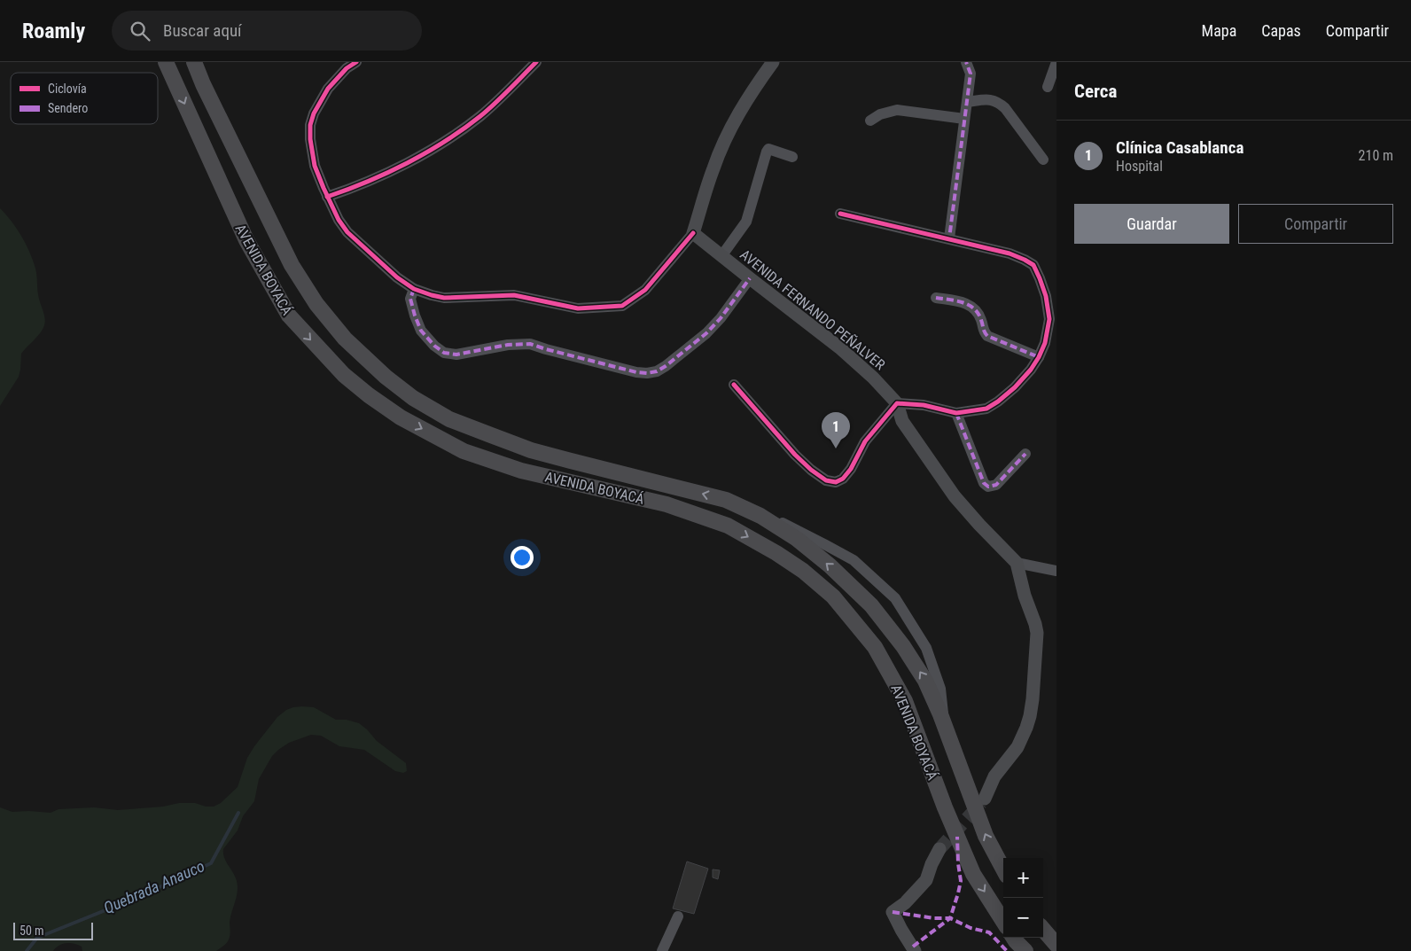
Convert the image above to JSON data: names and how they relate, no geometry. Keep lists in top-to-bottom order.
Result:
{
  "streets": {
    "highway": ["AVENIDA BOYACÁ"],
    "main road": ["AVENIDA FERNANDO PEÑALVER"]
  },
  "water": ["Quebrada Anauco"],
  "legend": ["Ciclovía", "Sendero"],
  "scale_bar": "50 m",
  "page": {
    "header": "Roamly",
    "search": "Buscar aquí",
    "nav": ["Mapa", "Capas", "Compartir"],
    "heading": "Cerca",
    "list": [
      {
        "mark": "1",
        "name": "Clínica Casablanca",
        "note": "Hospital",
        "value": "210 m"
      }
    ],
    "buttons": ["Guardar", "Compartir"],
    "pins": "1",
    "map_buttons": ["+", "−"],
    "scale": "50 m"
  }
}
